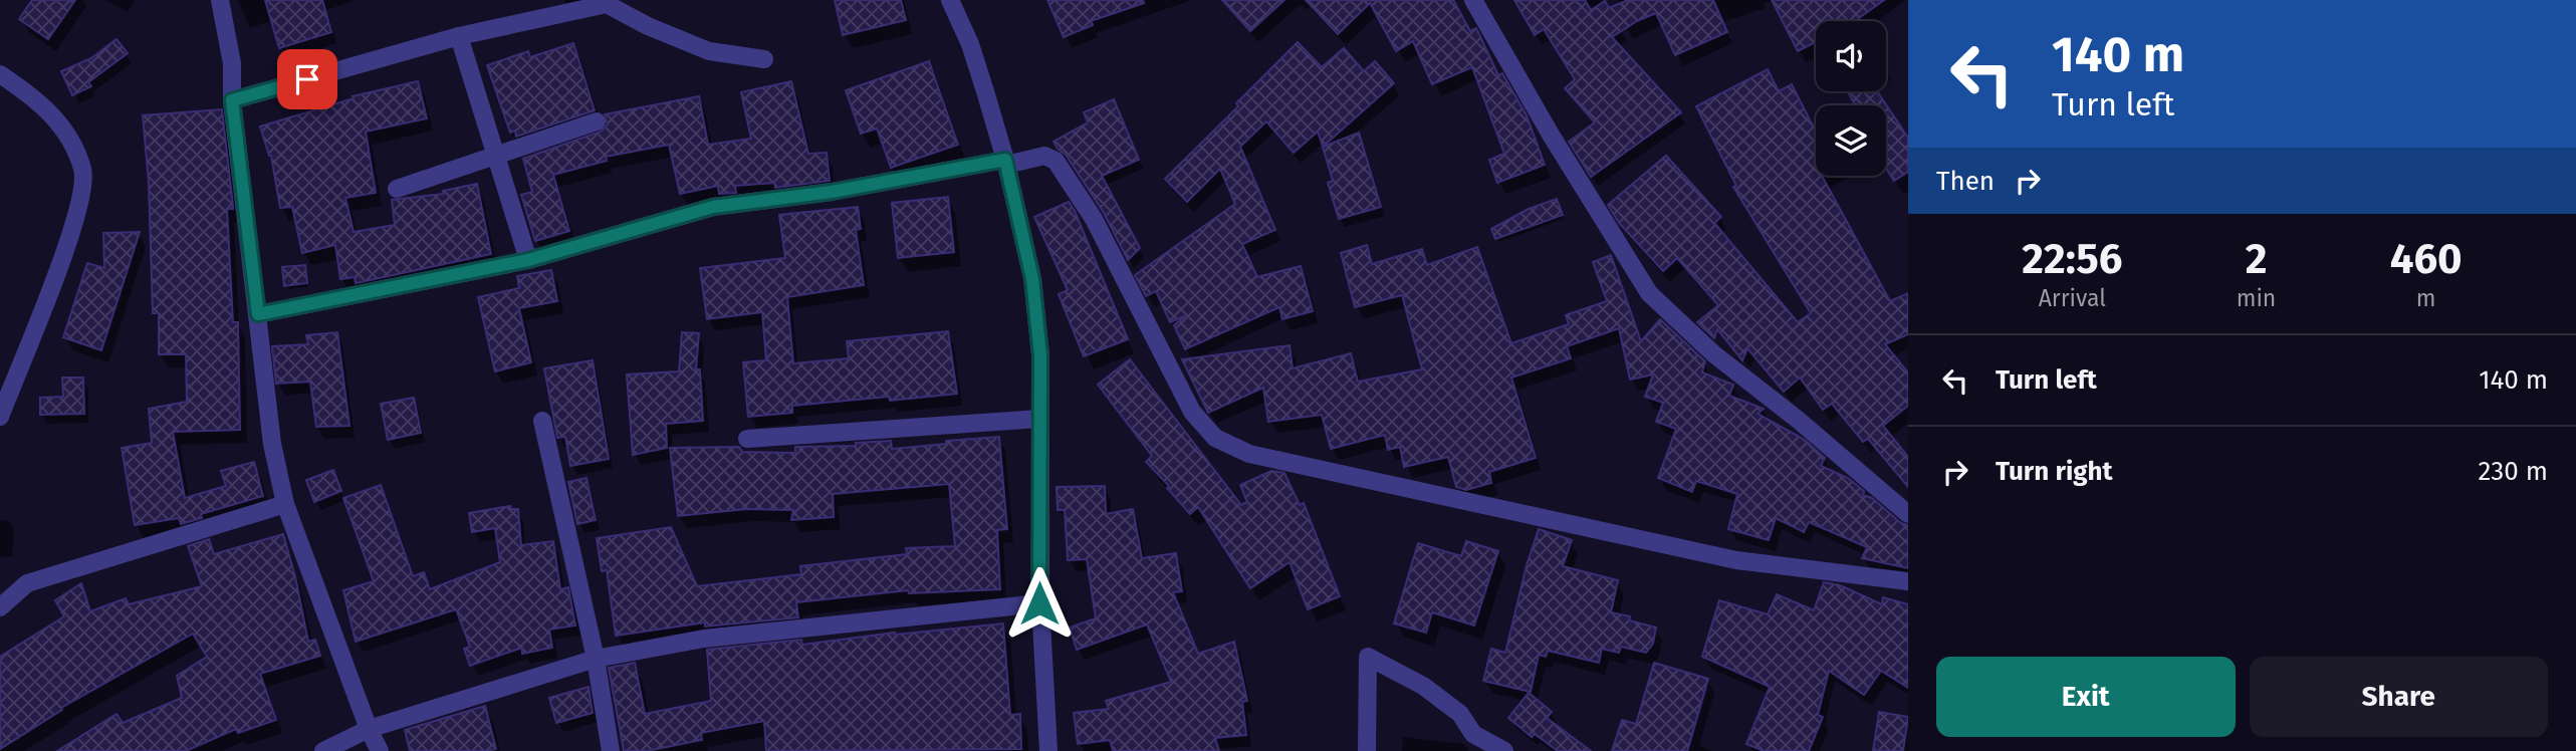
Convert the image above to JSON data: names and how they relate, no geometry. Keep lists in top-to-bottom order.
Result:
{
  "page": {
    "turn": ["140 m", "Turn left"],
    "then": "Then",
    "eta": [
      "22:56",
      "Arrival",
      "2",
      "min",
      "460",
      "m"
    ],
    "list": [
      {
        "name": "Turn left",
        "value": "140 m"
      },
      {
        "name": "Turn right",
        "value": "230 m"
      }
    ],
    "buttons": ["Exit", "Share"]
  }
}
